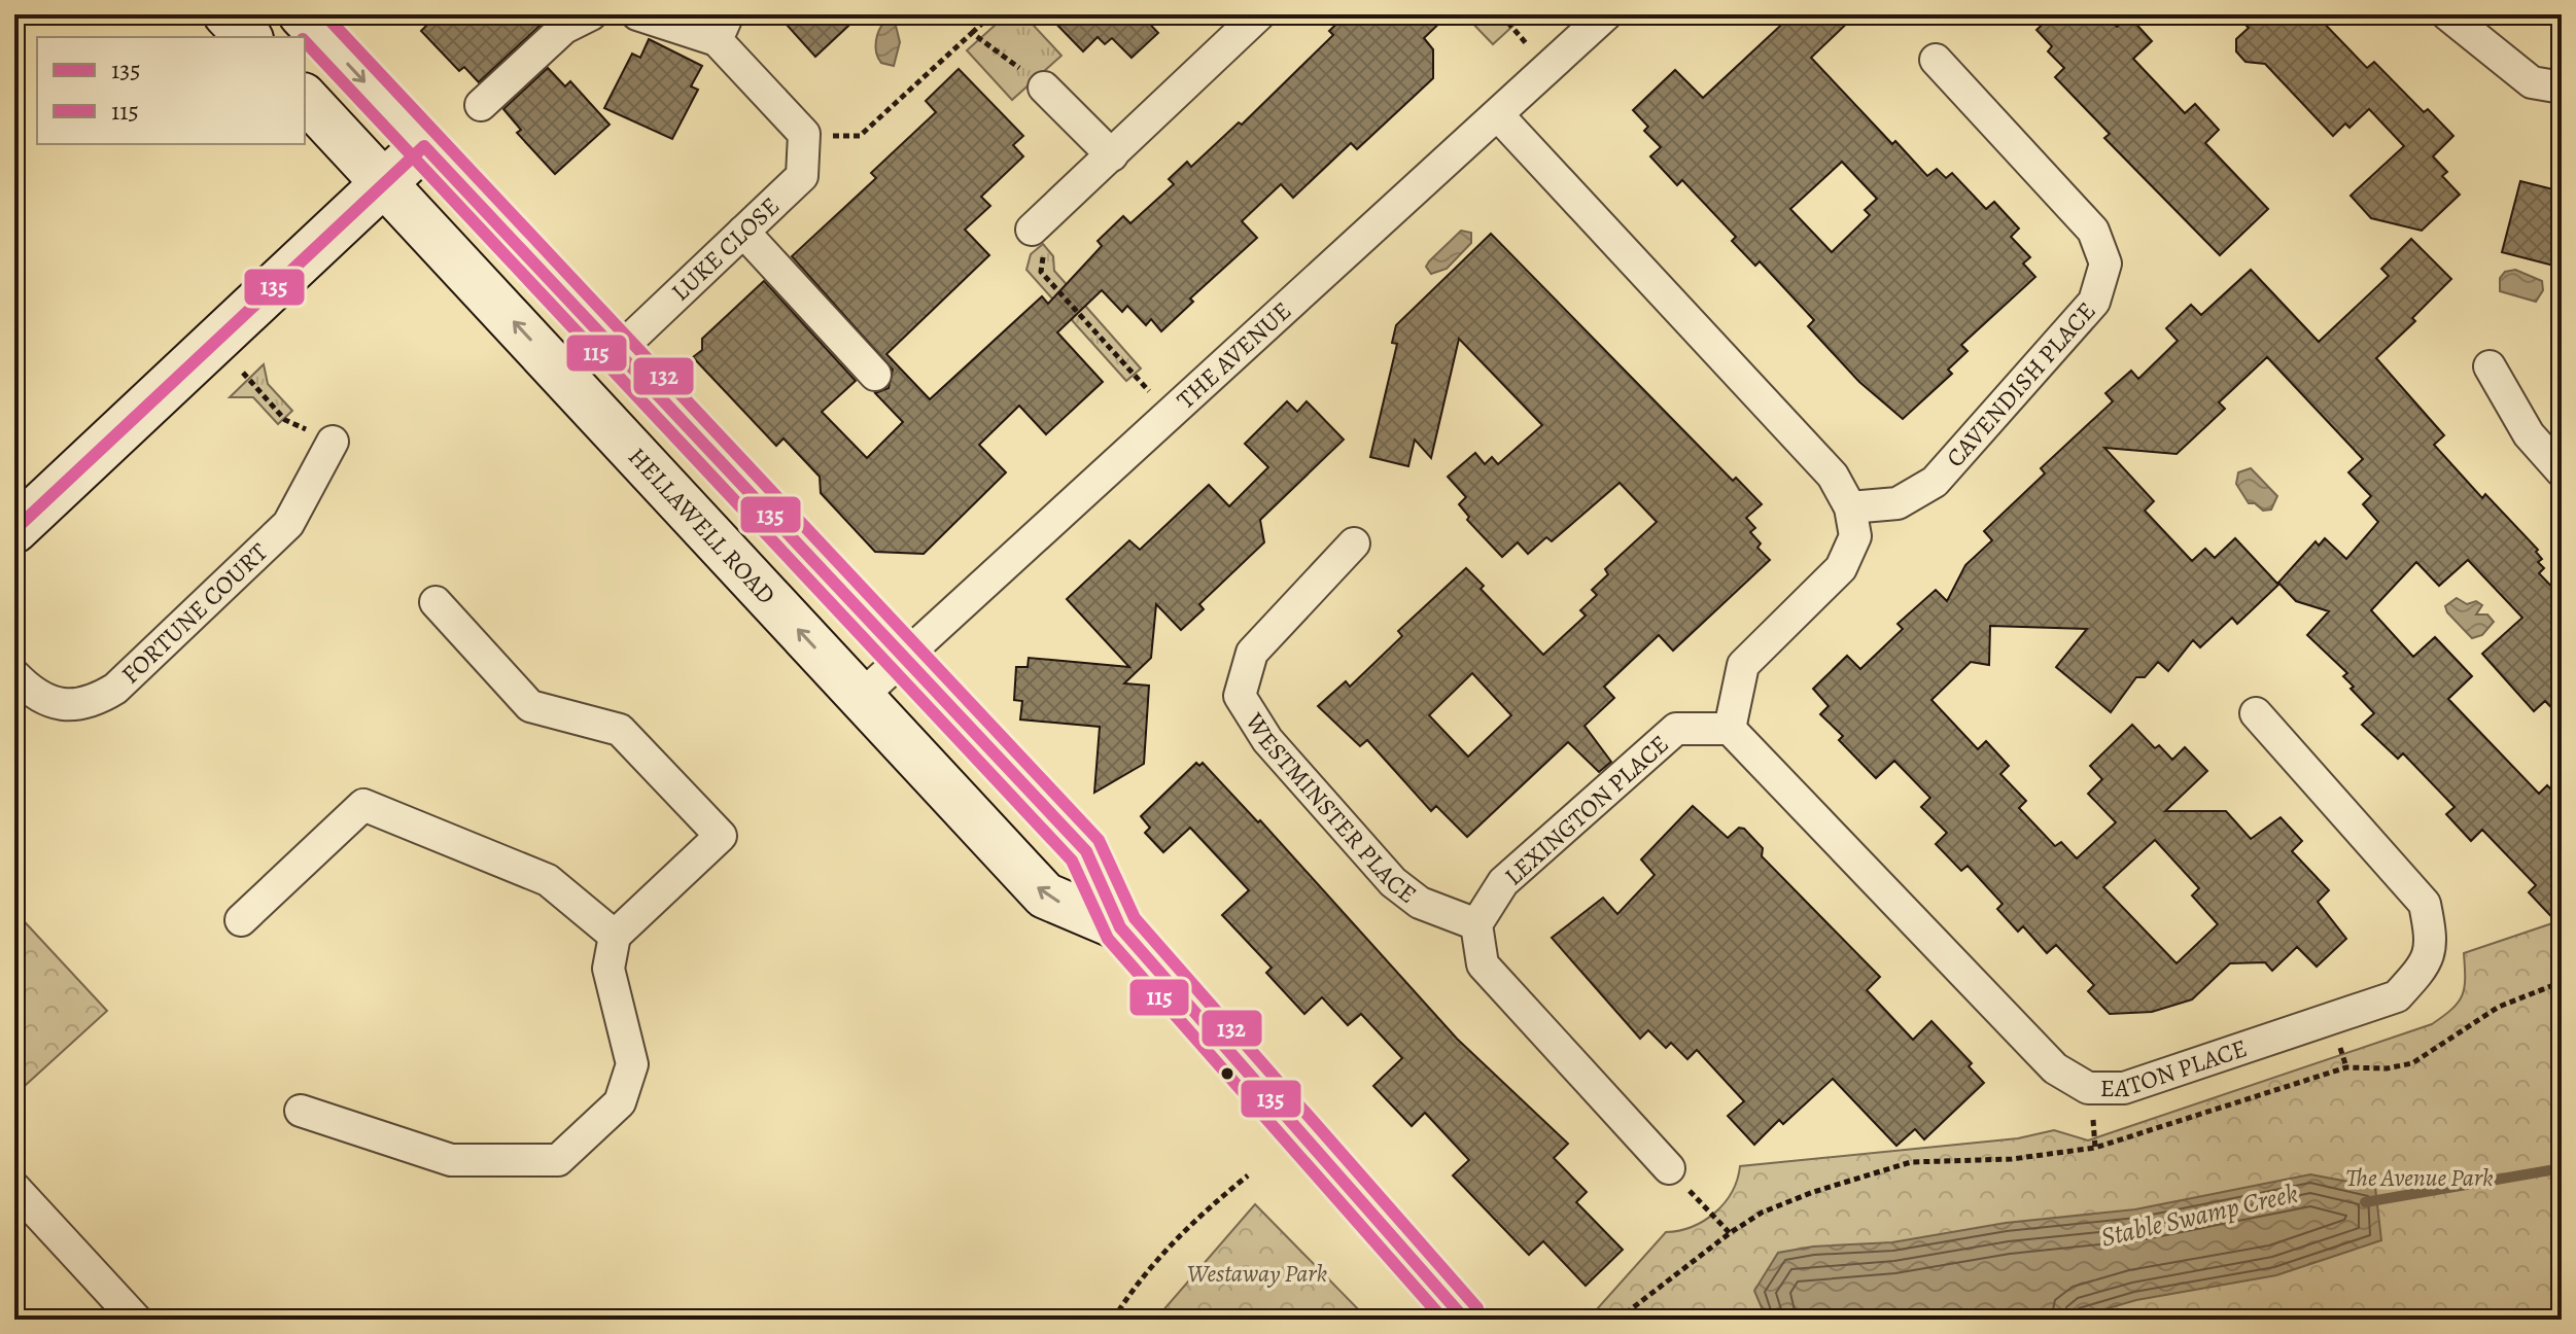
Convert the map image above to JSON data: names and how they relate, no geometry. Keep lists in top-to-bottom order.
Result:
{
  "streets": {
    "street": [
      "LUKE CLOSE",
      "THE AVENUE",
      "CAVENDISH PLACE",
      "HELLAWELL ROAD",
      "FORTUNE COURT",
      "WESTMINSTER PLACE",
      "LEXINGTON PLACE",
      "EATON PLACE"
    ]
  },
  "crossings": [
    ["LUKE CLOSE", "HELLAWELL ROAD"],
    ["THE AVENUE", "HELLAWELL ROAD"],
    ["WESTMINSTER PLACE", "LEXINGTON PLACE"],
    ["LEXINGTON PLACE", "EATON PLACE"]
  ],
  "water": ["Stable Swamp Creek"],
  "parks": ["The Avenue Park", "Westaway Park"],
  "lines": ["transit line 132", "transit line 115", "transit line 135"],
  "legend": ["135", "115"]
}
